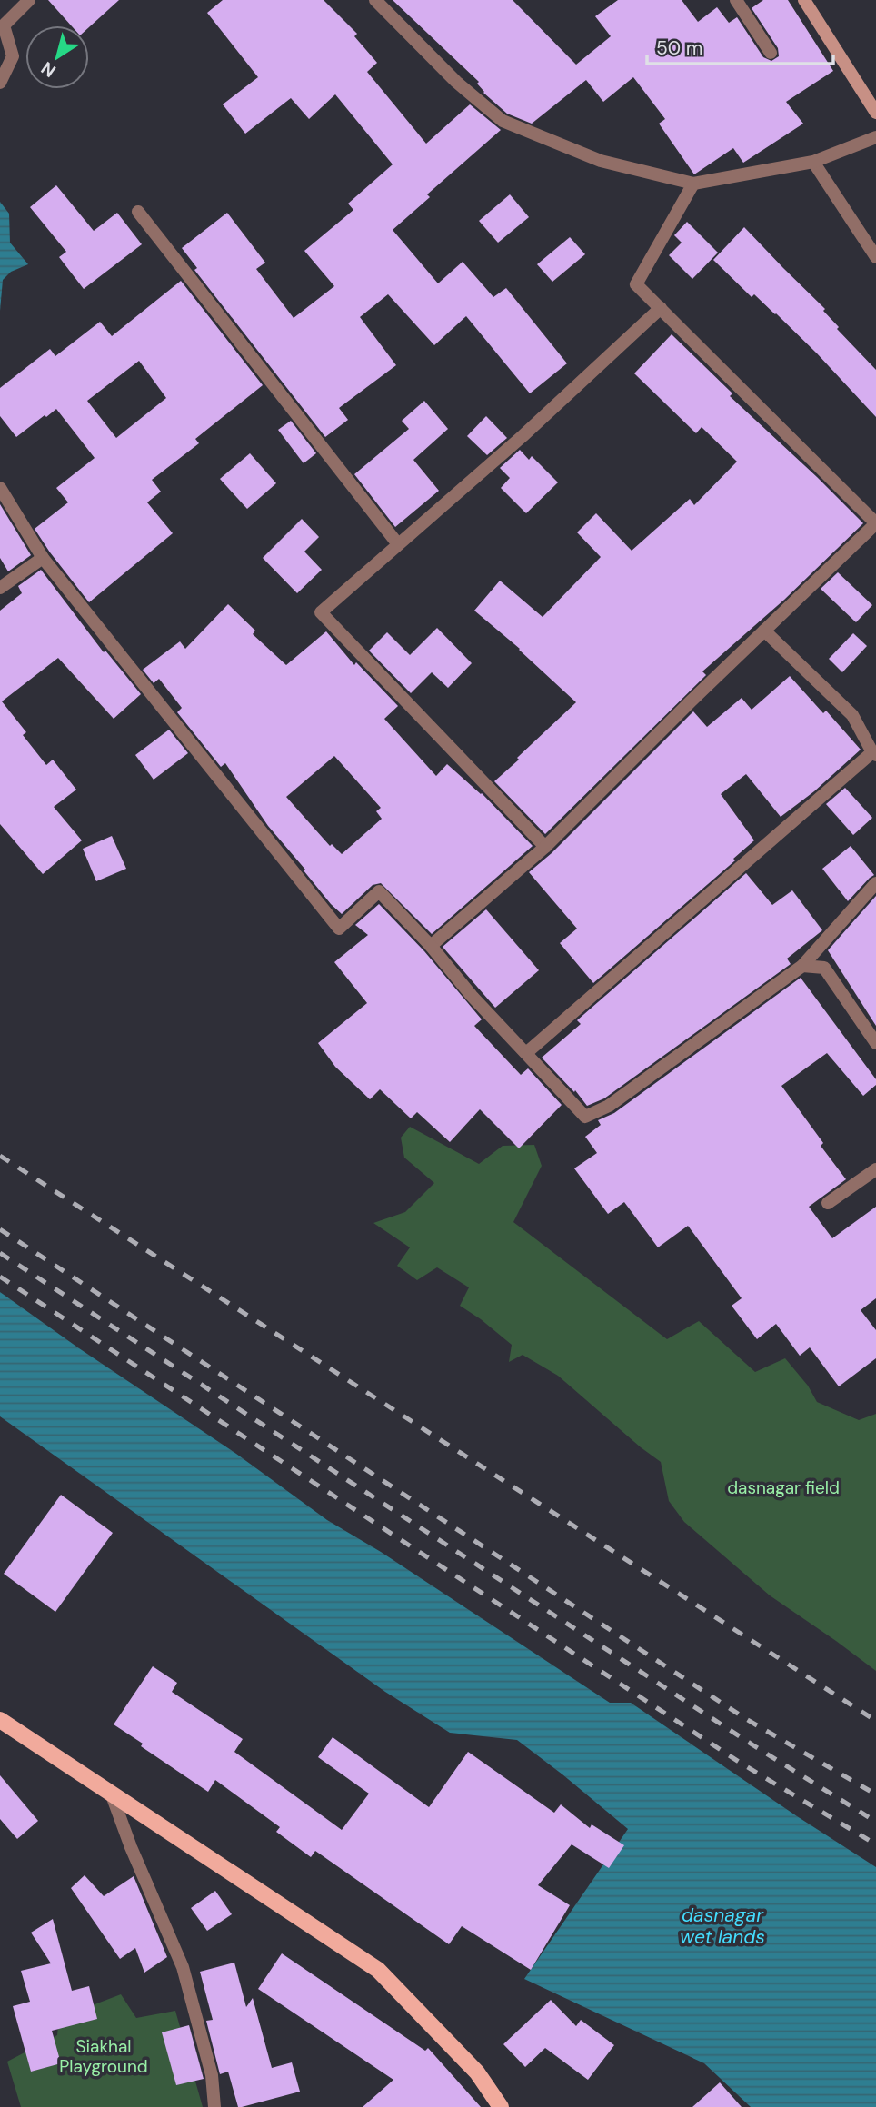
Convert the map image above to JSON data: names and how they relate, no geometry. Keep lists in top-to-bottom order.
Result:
{
  "water": ["dasnagar wet lands"],
  "parks": ["dasnagar field", "Siakhal Playground"],
  "scale_bar": "50 m",
  "north": "bottom left"
}
